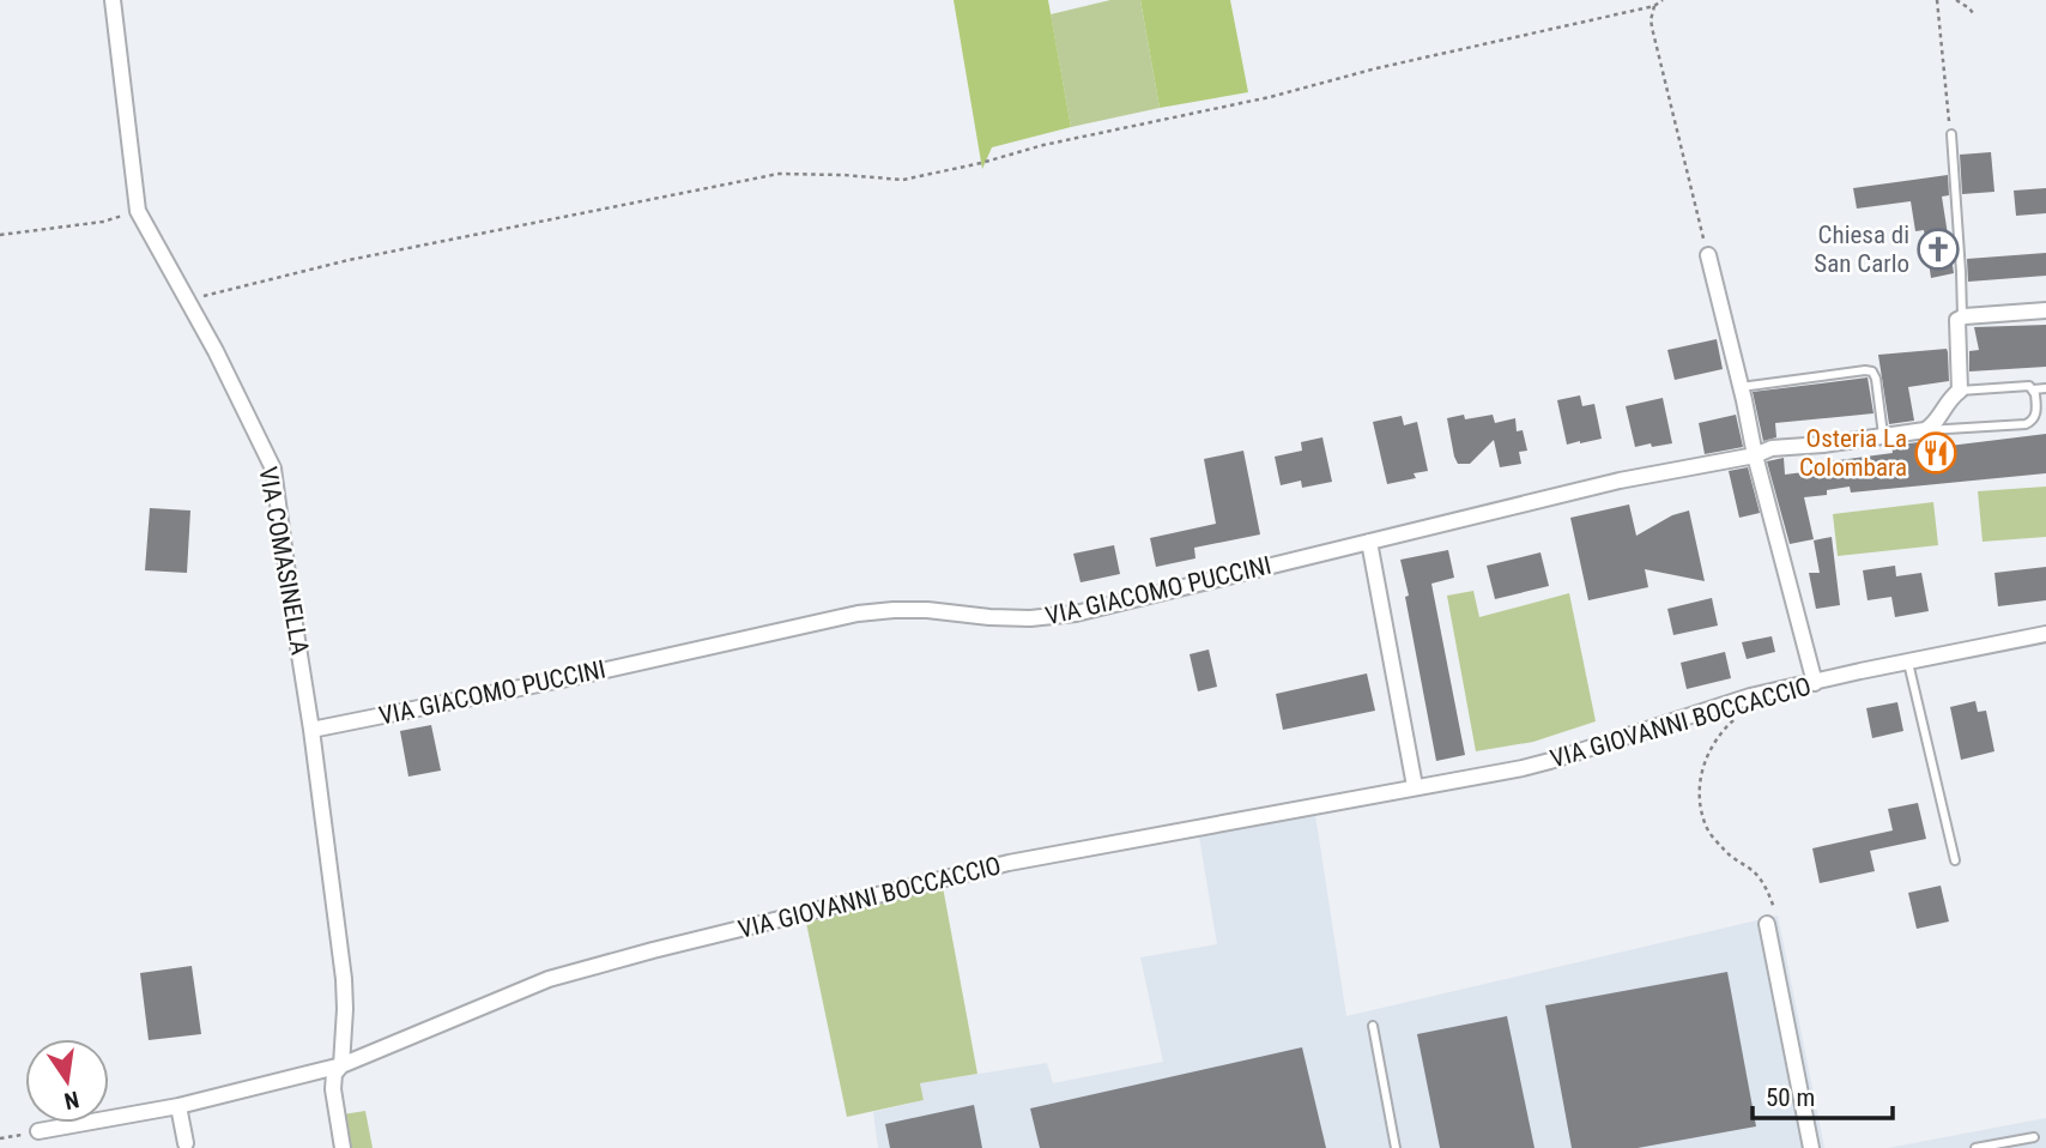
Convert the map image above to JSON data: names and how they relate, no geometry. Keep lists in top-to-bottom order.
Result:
{
  "streets": {
    "street": ["VIA COMASINELLA", "VIA GIACOMO PUCCINI", "VIA GIOVANNI BOCCACCIO"]
  },
  "crossings": [
    ["VIA COMASINELLA", "VIA GIACOMO PUCCINI"],
    ["VIA COMASINELLA", "VIA GIOVANNI BOCCACCIO"]
  ],
  "places": {
    "church": ["Chiesa di San Carlo"],
    "restaurant": ["Osteria La Colombara"]
  },
  "scale_bar": "50 m",
  "north": "bottom"
}
